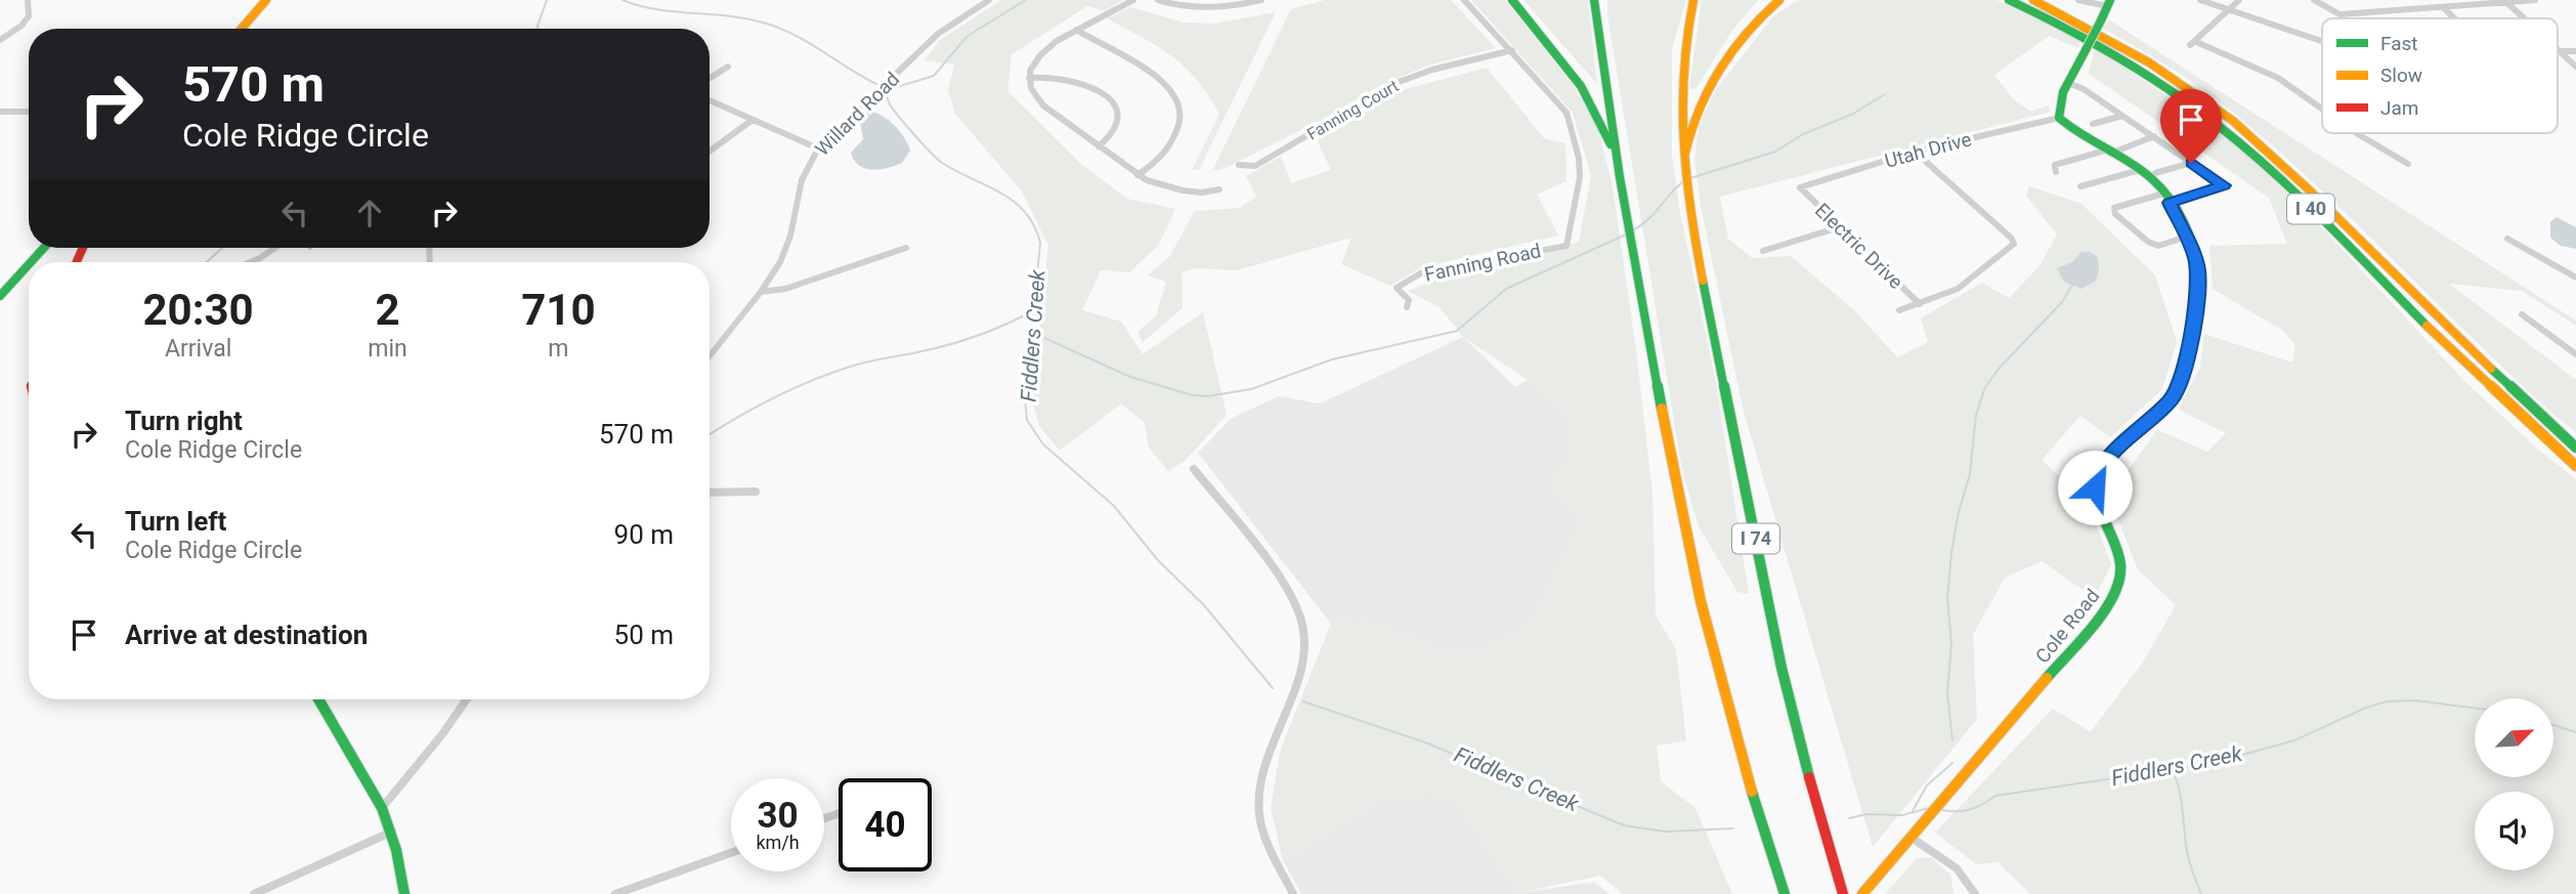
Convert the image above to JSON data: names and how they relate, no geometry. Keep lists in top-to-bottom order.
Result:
{
  "streets": {
    "main road": ["I 40", "I 74", "Cole Road"],
    "street": [
      "Fanning Court",
      "Willard Road",
      "Utah Drive",
      "Electric Drive",
      "Fanning Road"
    ]
  },
  "crossings": [
    ["Fanning Court", "Fanning Road"],
    ["Utah Drive", "Electric Drive"],
    ["Utah Drive", "Cole Road"]
  ],
  "water": ["Fiddlers Creek"],
  "legend": ["Fast", "Slow", "Jam"],
  "north": "top right",
  "page": {
    "turn": ["570 m", "Cole Ridge Circle"],
    "eta": [
      "20:30",
      "Arrival",
      "2",
      "min",
      "710",
      "m"
    ],
    "list": [
      {
        "name": "Turn right",
        "note": "Cole Ridge Circle",
        "value": "570 m"
      },
      {
        "name": "Turn left",
        "note": "Cole Ridge Circle",
        "value": "90 m"
      },
      {
        "name": "Arrive at destination",
        "value": "50 m"
      }
    ],
    "speed": "30 km/h",
    "limit": "40"
  }
}
